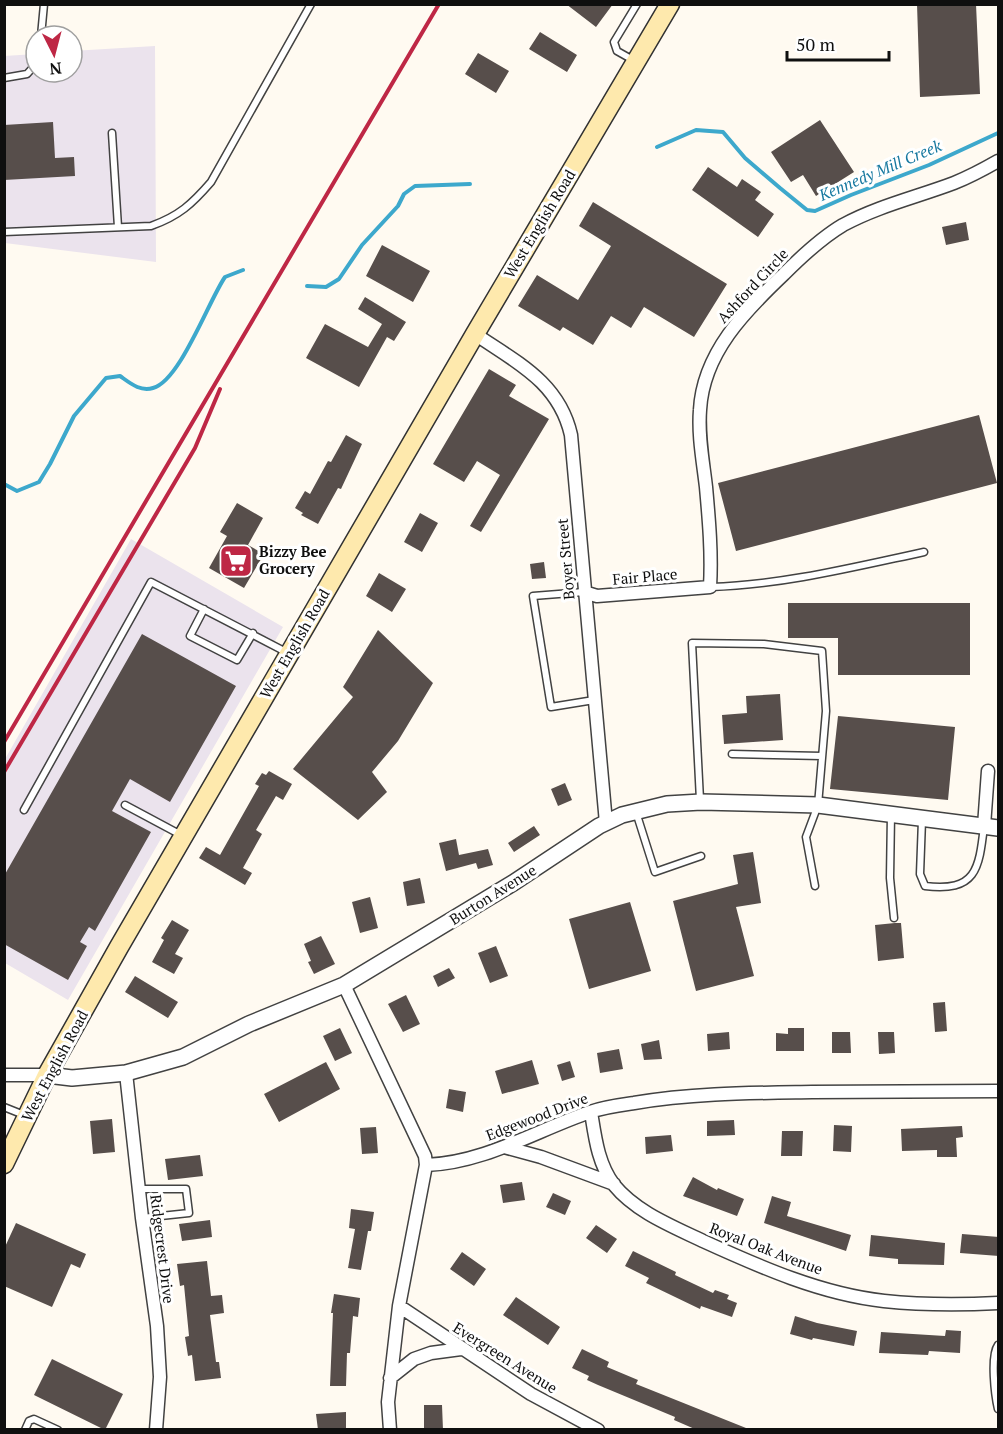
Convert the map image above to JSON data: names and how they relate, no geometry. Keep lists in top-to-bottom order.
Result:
{
  "streets": {
    "main road": ["West English Road"],
    "street": [
      "Ashford Circle",
      "Boyer Street",
      "Fair Place",
      "Burton Avenue",
      "Edgewood Drive",
      "Ridgecrest Drive",
      "Royal Oak Avenue",
      "Evergreen Avenue"
    ]
  },
  "crossings": [
    ["West English Road", "Boyer Street"],
    ["West English Road", "Burton Avenue"],
    ["Ashford Circle", "Fair Place"],
    ["Boyer Street", "Fair Place"],
    ["Boyer Street", "Burton Avenue"],
    ["Burton Avenue", "Ridgecrest Drive"],
    ["Edgewood Drive", "Royal Oak Avenue"]
  ],
  "water": ["Kennedy Mill Creek"],
  "places": {
    "supermarket": ["Bizzy Bee Grocery"]
  },
  "scale_bar": "50 m",
  "north": "bottom"
}
